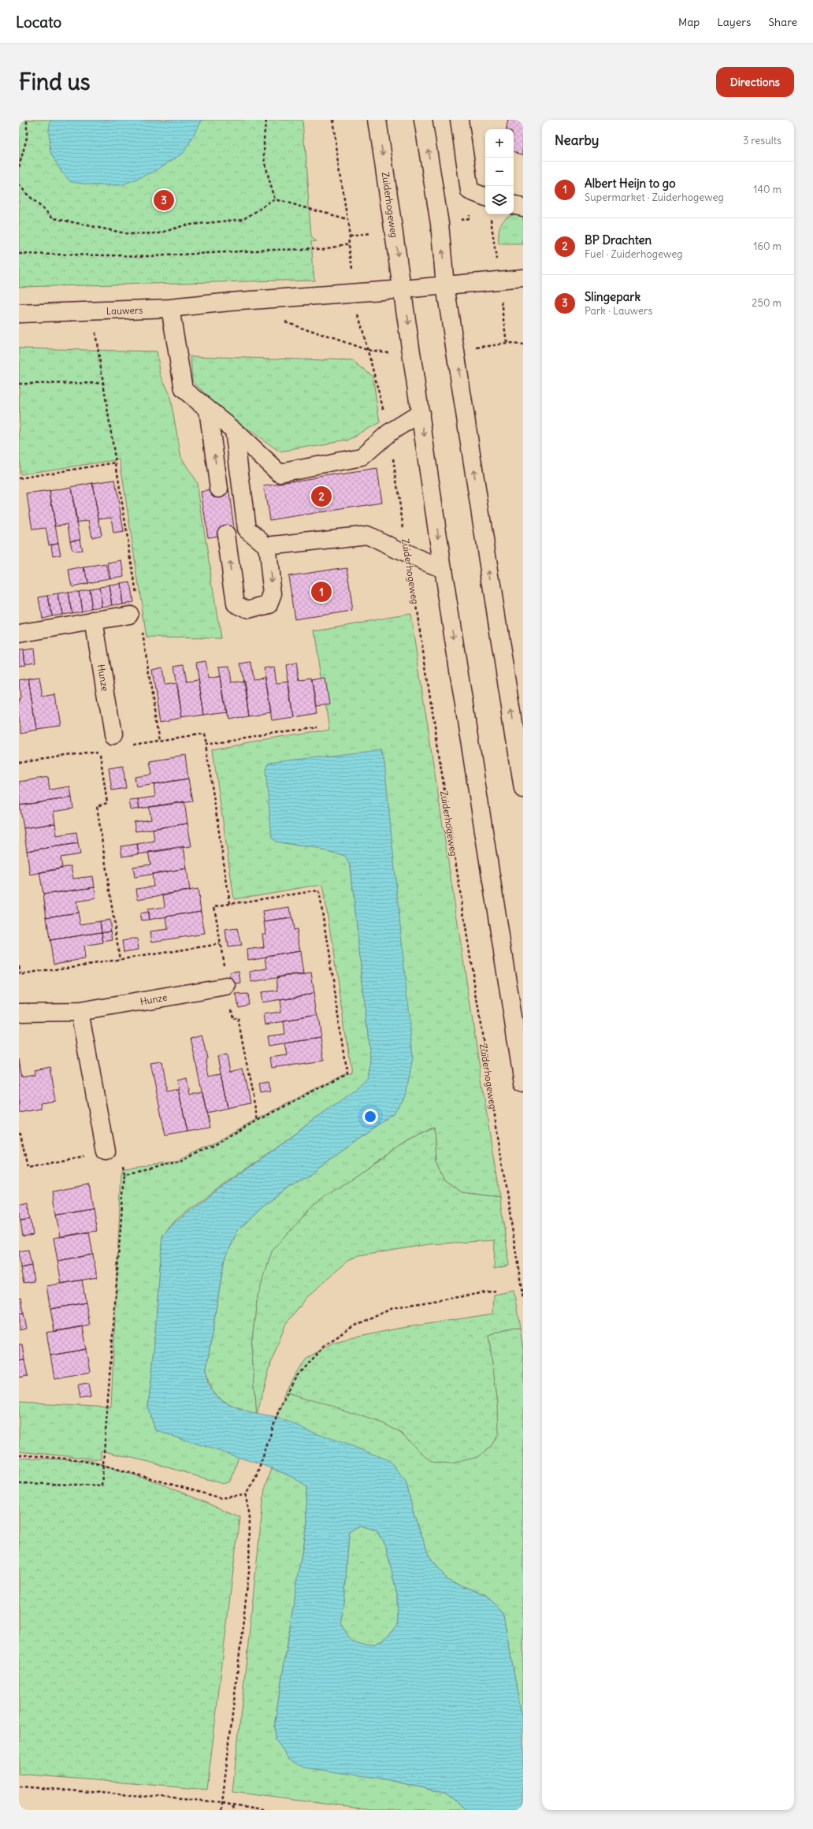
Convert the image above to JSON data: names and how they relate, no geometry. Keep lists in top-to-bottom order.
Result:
{
  "streets": {
    "main road": ["Zuiderhogeweg", "Lauwers", "Hunze"]
  },
  "crossings": [
    ["Zuiderhogeweg", "Lauwers"]
  ],
  "page": {
    "header": "Locato",
    "nav": ["Map", "Layers", "Share"],
    "buttons": "Directions",
    "title": "Find us",
    "heading": ["Nearby", "3 results"],
    "map_buttons": ["+", "−"],
    "list": [
      {
        "mark": "1",
        "name": "Albert Heijn to go",
        "note": "Supermarket · Zuiderhogeweg",
        "value": "140 m"
      },
      {
        "mark": "2",
        "name": "BP Drachten",
        "note": "Fuel · Zuiderhogeweg",
        "value": "160 m"
      },
      {
        "mark": "3",
        "name": "Slingepark",
        "note": "Park · Lauwers",
        "value": "250 m"
      }
    ],
    "pins": ["3", "2", "1"]
  }
}
